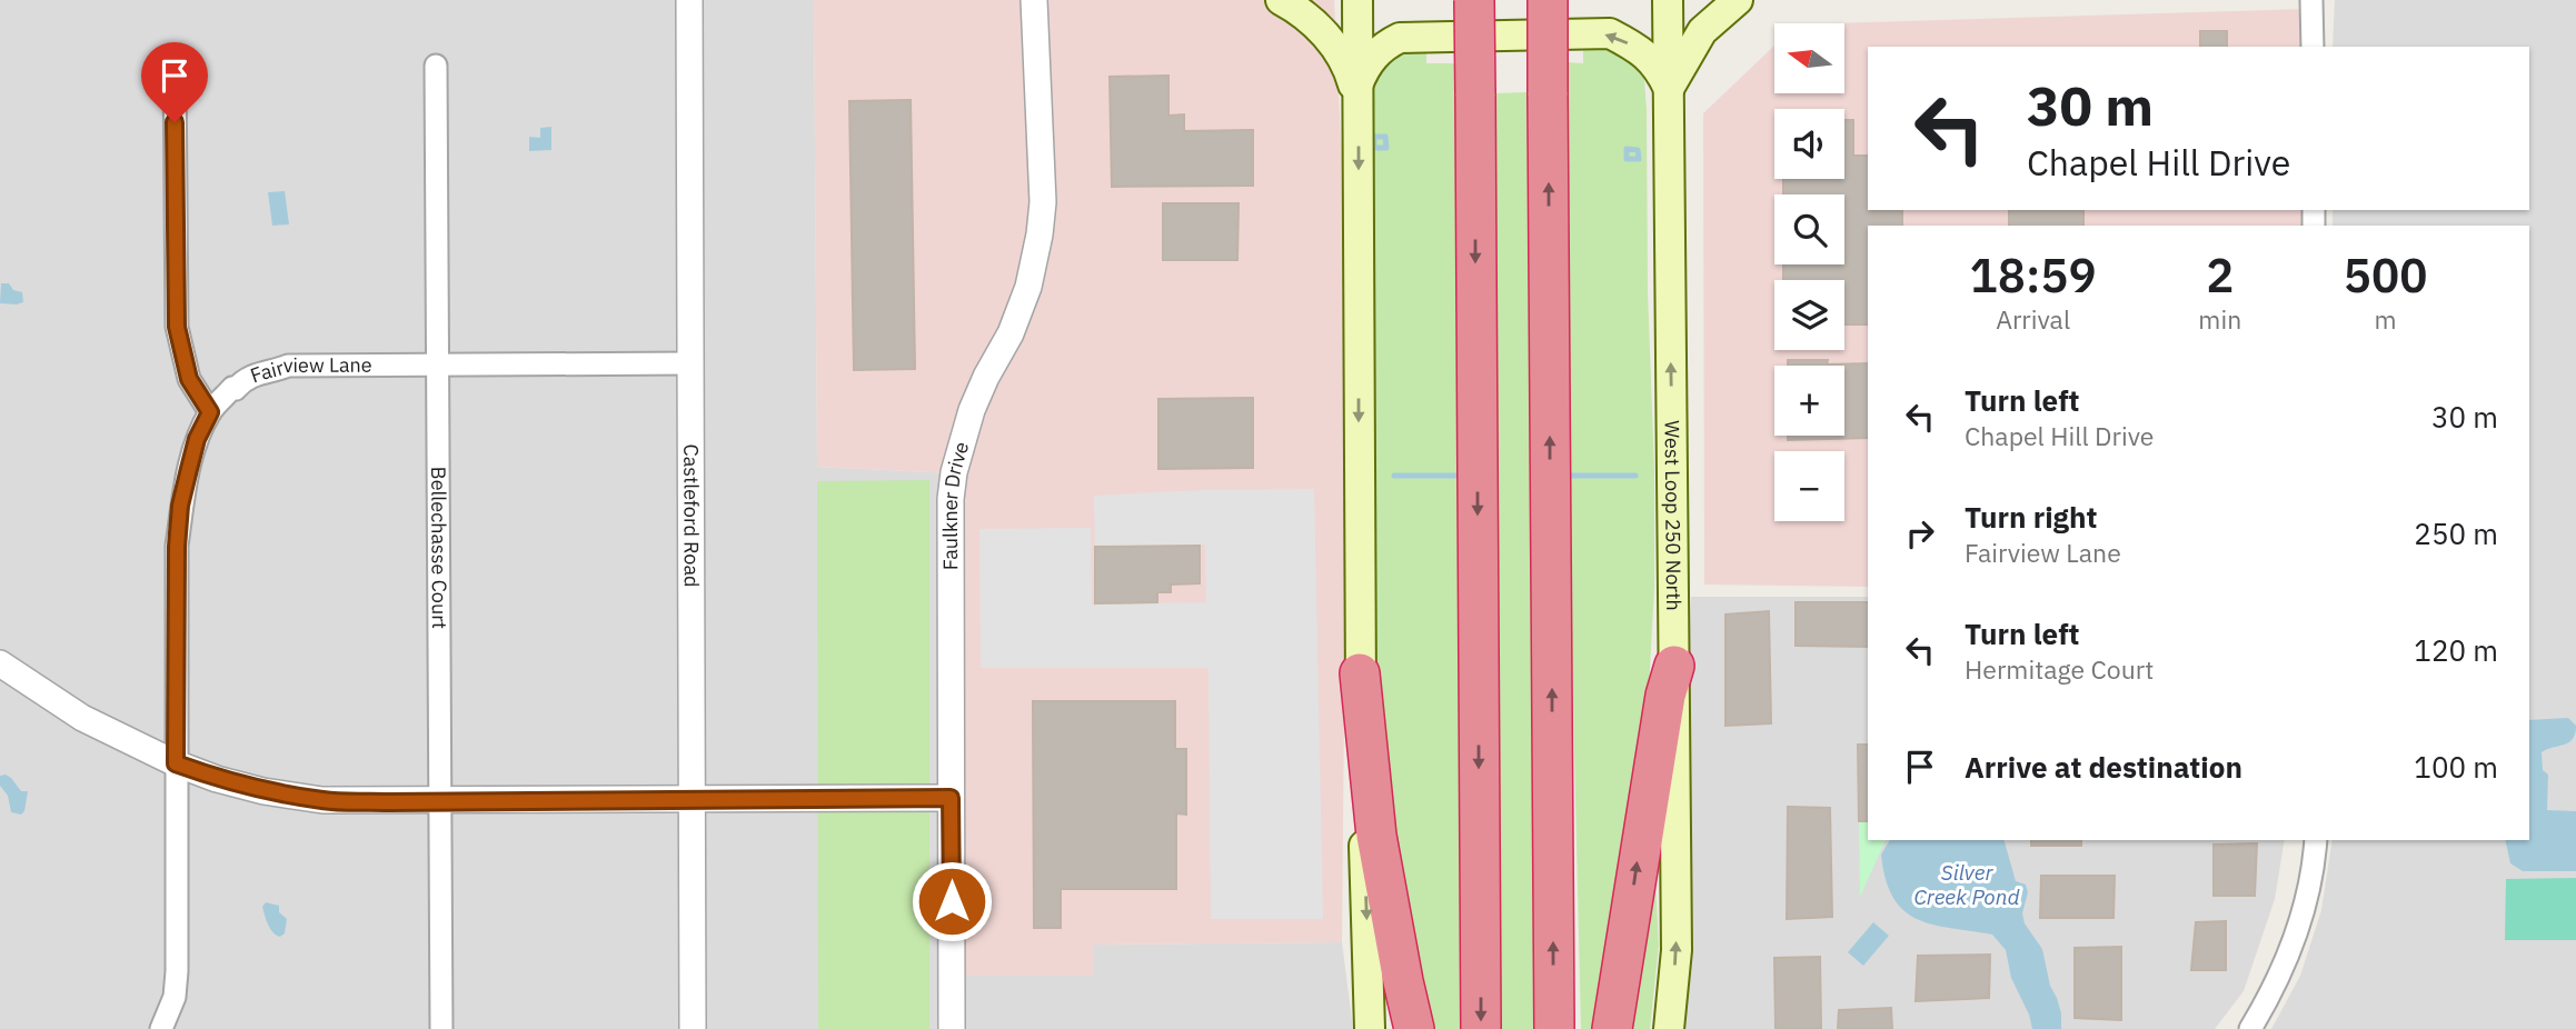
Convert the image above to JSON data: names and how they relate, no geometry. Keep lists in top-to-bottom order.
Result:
{
  "streets": {
    "main road": ["West Loop 250 North"],
    "street": [
      "Fairview Lane",
      "Faulkner Drive",
      "Castleford Road",
      "Bellechasse Court"
    ]
  },
  "crossings": [
    ["Fairview Lane", "Castleford Road"],
    ["Fairview Lane", "Bellechasse Court"]
  ],
  "one_way": ["West Loop 250 North"],
  "water": ["Silver Creek Pond"],
  "north": "left",
  "page": {
    "map_buttons": ["+", "−"],
    "turn": ["30 m", "Chapel Hill Drive"],
    "eta": [
      "18:59",
      "Arrival",
      "2",
      "min",
      "500",
      "m"
    ],
    "list": [
      {
        "name": "Turn left",
        "note": "Chapel Hill Drive",
        "value": "30 m"
      },
      {
        "name": "Turn right",
        "note": "Fairview Lane",
        "value": "250 m"
      },
      {
        "name": "Turn left",
        "note": "Hermitage Court",
        "value": "120 m"
      },
      {
        "name": "Arrive at destination",
        "value": "100 m"
      }
    ]
  }
}
